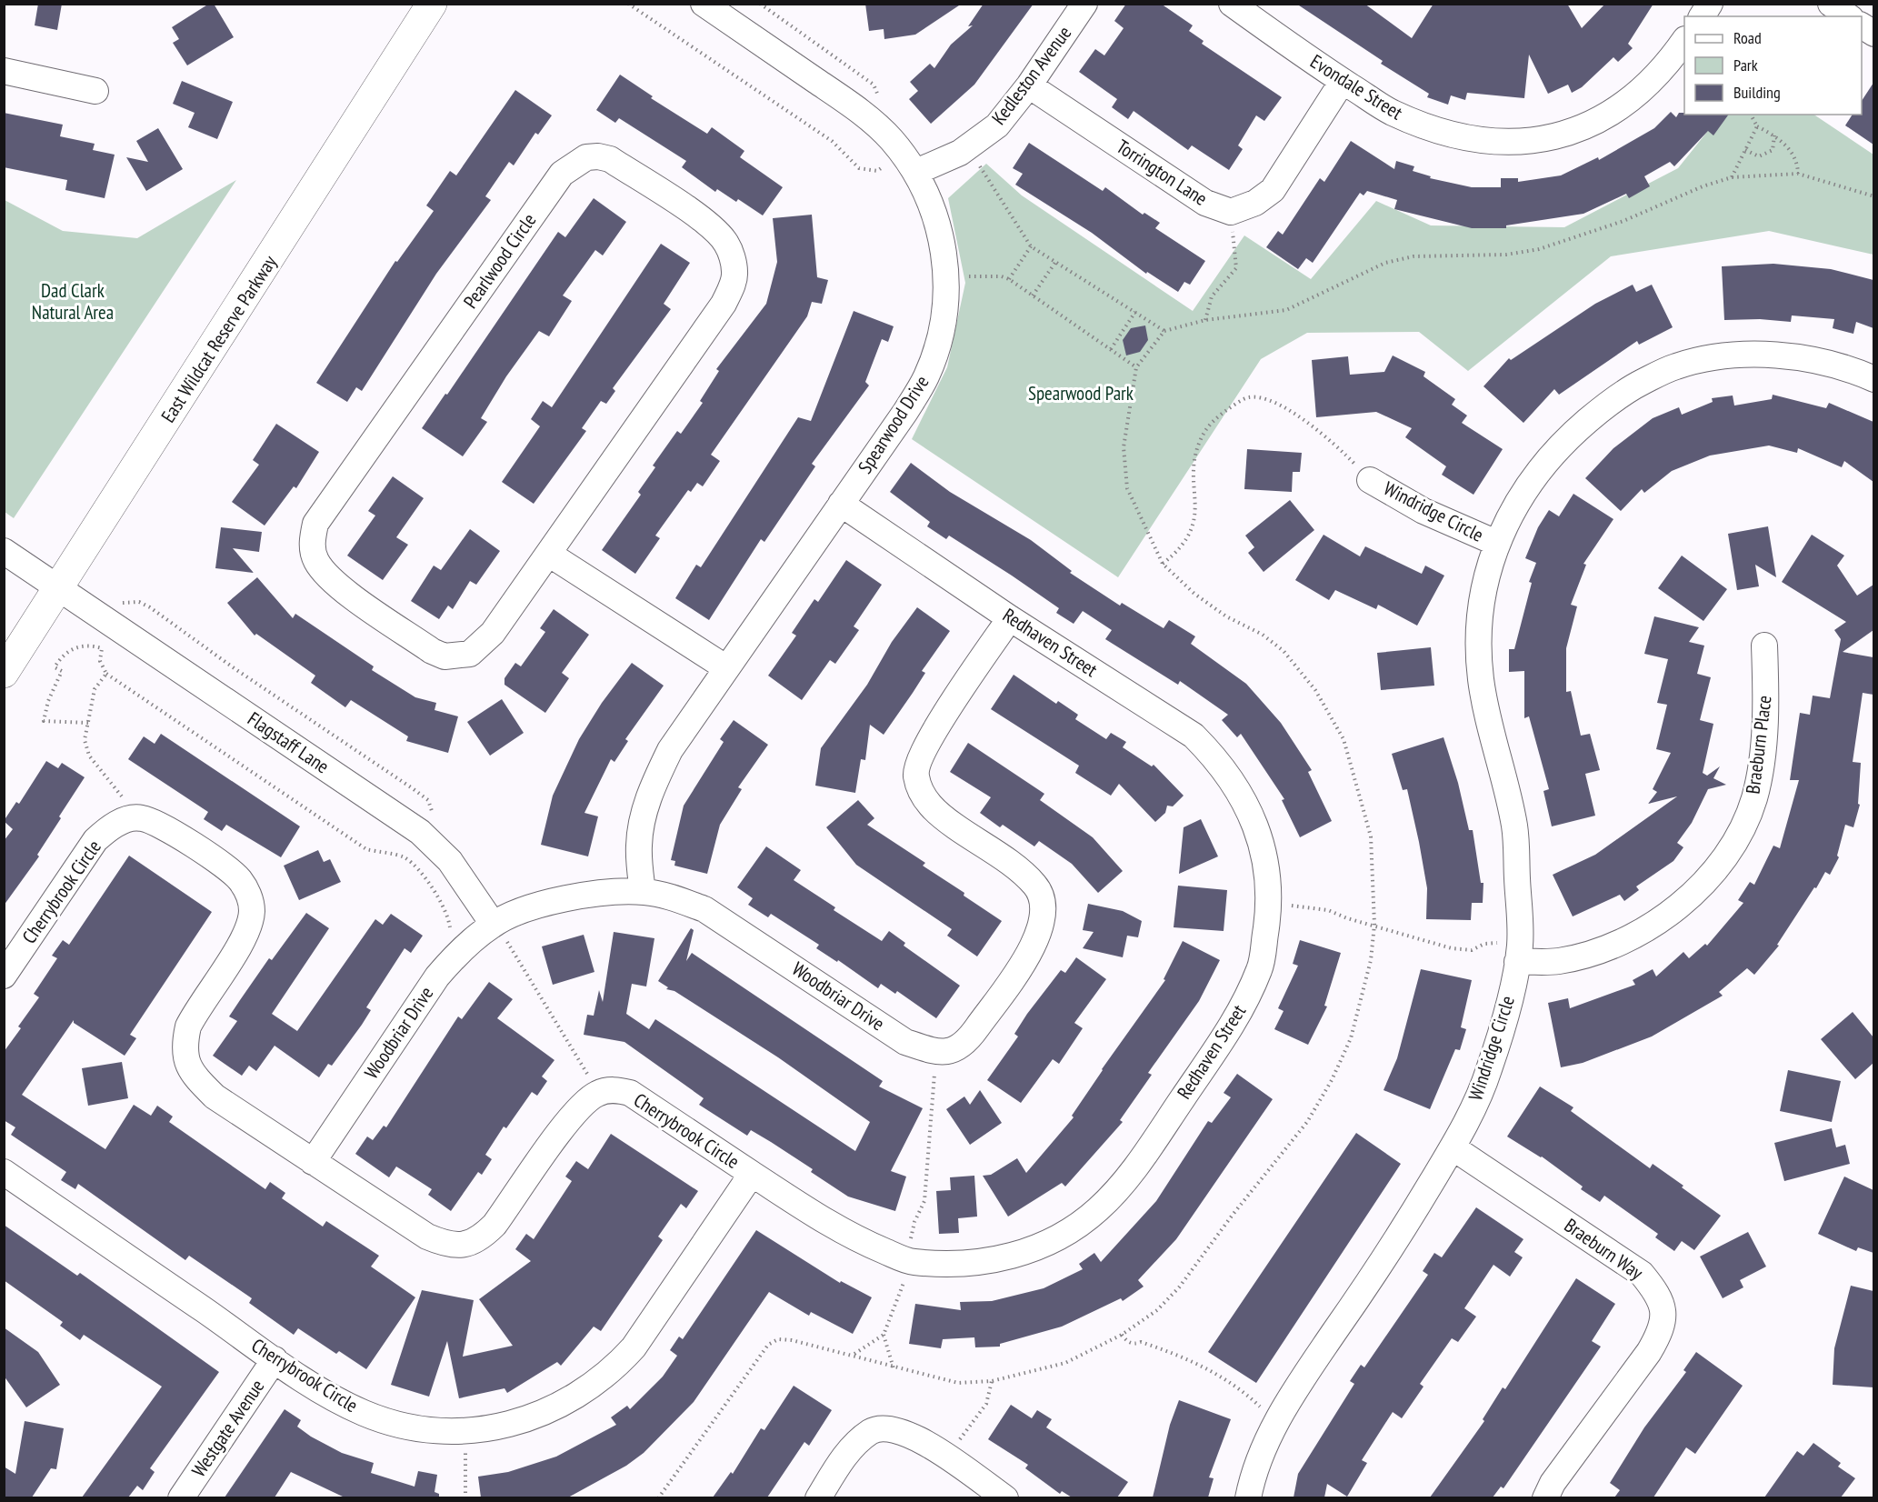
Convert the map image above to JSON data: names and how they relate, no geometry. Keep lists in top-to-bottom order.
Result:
{
  "streets": {
    "main road": ["East Wildcat Reserve Parkway"],
    "street": [
      "Kedleston Avenue",
      "Evondale Street",
      "Torrington Lane",
      "Pearlwood Circle",
      "Spearwood Drive",
      "Windridge Circle",
      "Redhaven Street",
      "Flagstaff Lane",
      "Braeburn Place",
      "Cherrybrook Circle",
      "Woodbriar Drive",
      "Braeburn Way",
      "Westgate Avenue"
    ]
  },
  "crossings": [
    ["Kedleston Avenue", "Torrington Lane"],
    ["Kedleston Avenue", "Spearwood Drive"],
    ["Evondale Street", "Torrington Lane"],
    ["East Wildcat Reserve Parkway", "Flagstaff Lane"],
    ["Spearwood Drive", "Redhaven Street"],
    ["Spearwood Drive", "Woodbriar Drive"],
    ["Windridge Circle", "Braeburn Place"],
    ["Windridge Circle", "Braeburn Way"],
    ["Redhaven Street", "Cherrybrook Circle"],
    ["Flagstaff Lane", "Woodbriar Drive"],
    ["Cherrybrook Circle", "Westgate Avenue"]
  ],
  "parks": ["Dad Clark Natural Area", "Spearwood Park"],
  "legend": ["Road", "Park", "Building"]
}
